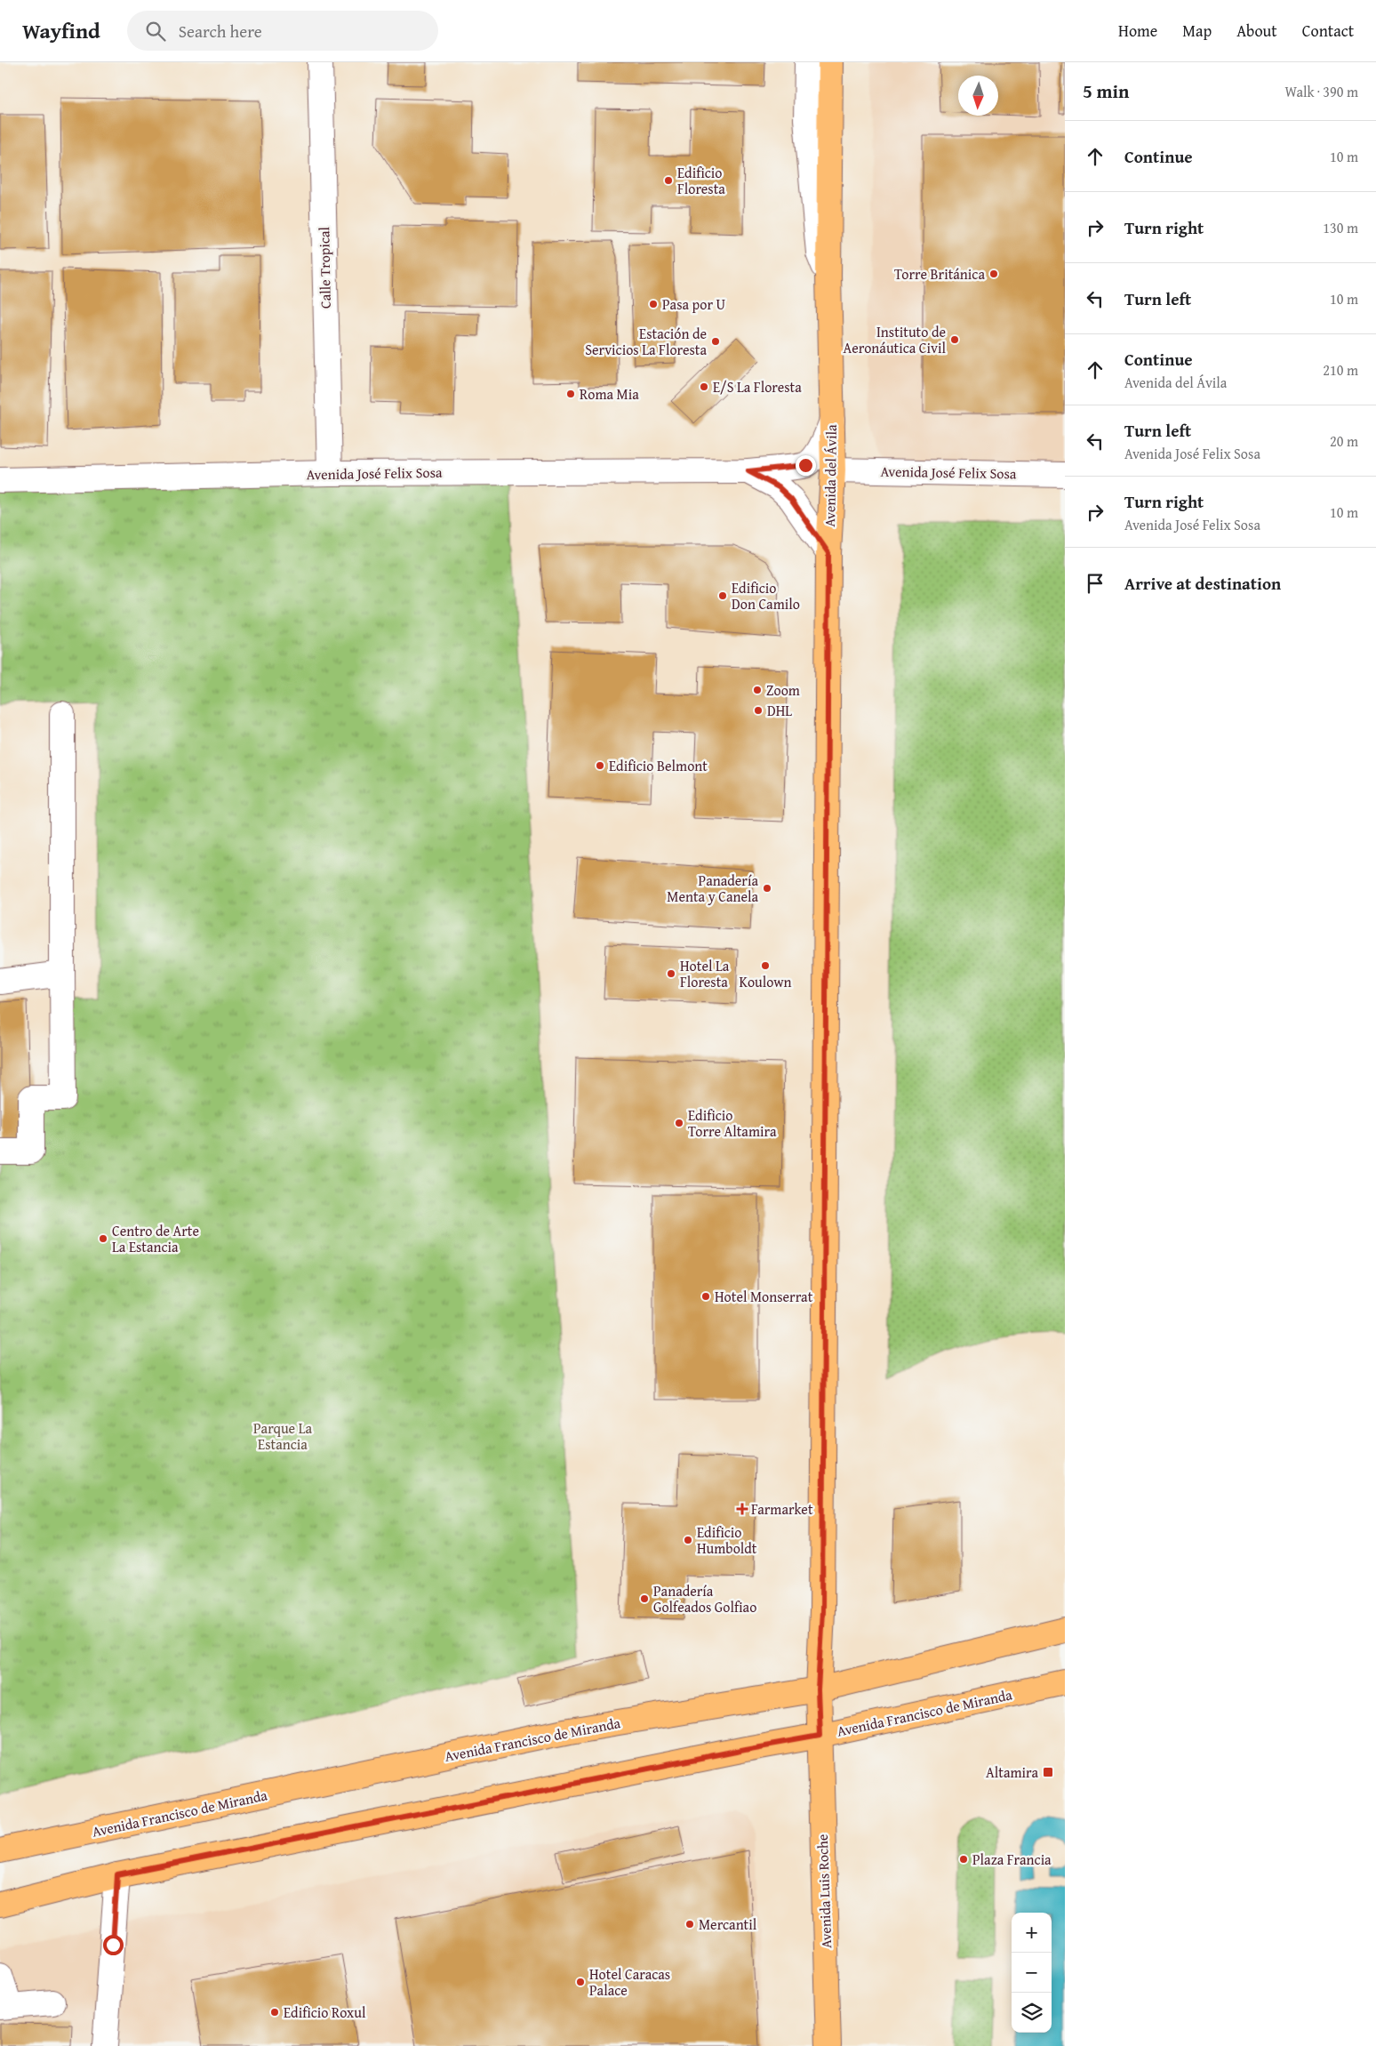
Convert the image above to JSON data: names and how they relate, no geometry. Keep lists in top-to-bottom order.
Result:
{
  "streets": {
    "main road": ["Avenida del Ávila", "Avenida Francisco de Miranda", "Avenida Luis Roche"],
    "street": ["Calle Tropical", "Avenida José Felix Sosa"]
  },
  "crossings": [
    ["Calle Tropical", "Avenida José Felix Sosa"],
    ["Avenida José Felix Sosa", "Avenida del Ávila"],
    ["Avenida del Ávila", "Avenida Francisco de Miranda"],
    ["Avenida del Ávila", "Avenida Luis Roche"],
    ["Avenida Francisco de Miranda", "Avenida Luis Roche"]
  ],
  "parks": ["Parque La Estancia"],
  "places": {
    "other": [
      "Edificio Floresta",
      "Torre Británica",
      "Pasa por U",
      "Instituto de Aeronáutica Civil",
      "Estación de Servicios La Floresta",
      "E/S La Floresta",
      "Roma Mia",
      "Edificio Don Camilo",
      "Zoom",
      "DHL",
      "Edificio Belmont",
      "Panadería Menta y Canela",
      "Koulown",
      "Hotel La Floresta",
      "Edificio Torre Altamira",
      "Centro de Arte La Estancia",
      "Hotel Monserrat",
      "Edificio Humboldt",
      "Panadería Golfeados Golfiao",
      "Plaza Francia",
      "Mercantil",
      "Hotel Caracas Palace",
      "Edificio Roxul"
    ],
    "health": ["Farmarket"],
    "transit": ["Altamira"]
  },
  "north": "bottom",
  "page": {
    "header": "Wayfind",
    "search": "Search here",
    "nav": [
      "Home",
      "Map",
      "About",
      "Contact"
    ],
    "heading": ["5 min", "Walk · 390 m"],
    "list": [
      ["Continue", "10 m"],
      ["Turn right", "130 m"],
      ["Turn left", "10 m"],
      ["Continue", "Avenida del Ávila", "210 m"],
      ["Turn left", "Avenida José Felix Sosa", "20 m"],
      ["Turn right", "Avenida José Felix Sosa", "10 m"],
      "Arrive at destination"
    ],
    "map_buttons": ["+", "−"]
  }
}
